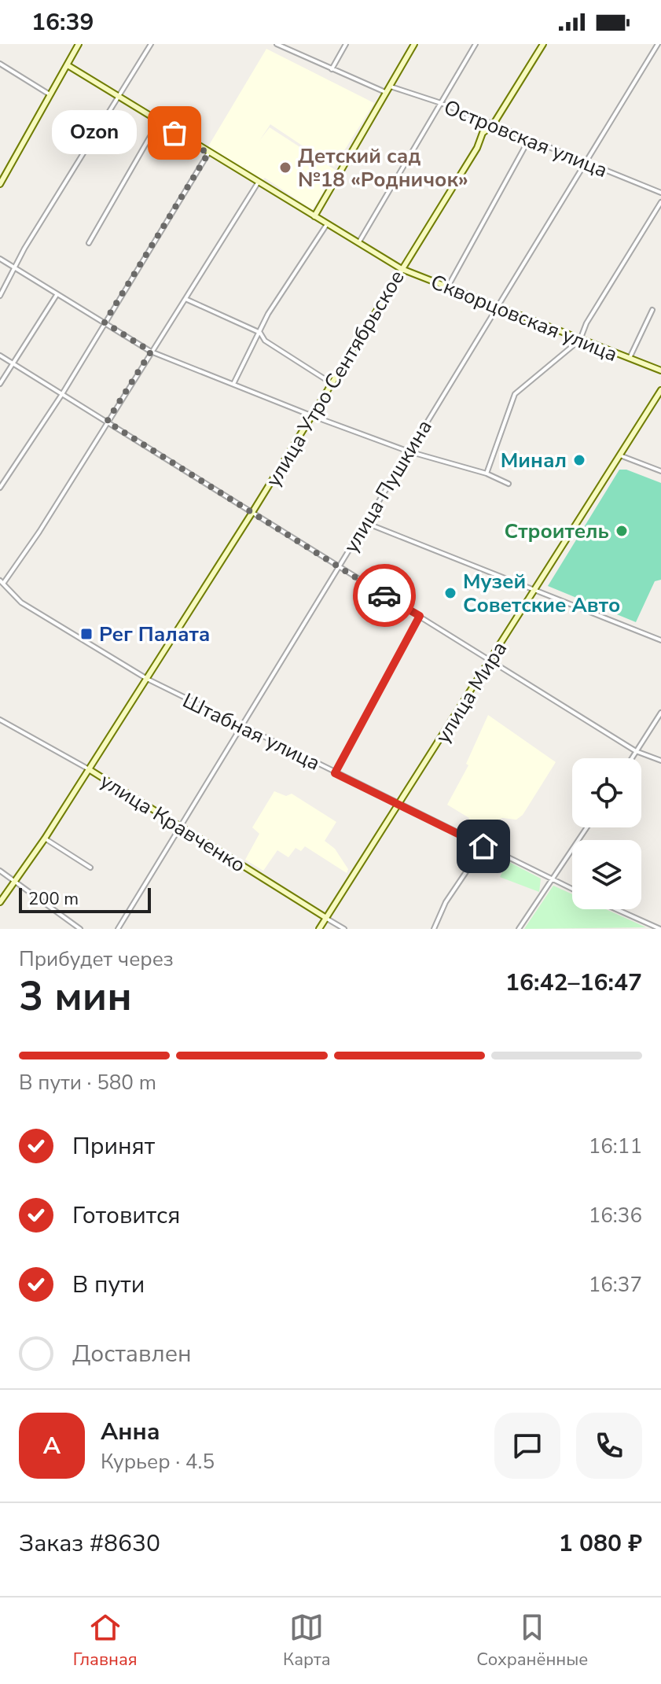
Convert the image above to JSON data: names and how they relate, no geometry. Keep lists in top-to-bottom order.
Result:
{
  "streets": {
    "street": [
      "Островская улица",
      "Скворцовская улица",
      "улица Утро Сентябрьское",
      "улица Пушкина",
      "улица Мира",
      "Штабная улица",
      "улица Кравченко"
    ]
  },
  "crossings": [
    ["Островская улица", "улица Утро Сентябрьское"],
    ["Островская улица", "улица Пушкина"],
    ["Скворцовская улица", "улица Утро Сентябрьское"],
    ["Скворцовская улица", "улица Пушкина"],
    ["улица Утро Сентябрьское", "Штабная улица"],
    ["улица Утро Сентябрьское", "улица Кравченко"],
    ["улица Пушкина", "Штабная улица"],
    ["улица Пушкина", "улица Кравченко"],
    ["улица Мира", "Штабная улица"],
    ["улица Мира", "улица Кравченко"]
  ],
  "places": {
    "other": [
      "Ozon",
      "Детский сад №18 «Родничок»",
      "Минал",
      "Строитель",
      "Музей Советские Авто"
    ],
    "transit": ["Рег Палата"]
  },
  "scale_bar": "200 m",
  "page": {
    "status": "16:39",
    "bubble": "Ozon",
    "scale": "200 m",
    "heading": ["3 мин", "Прибудет через", "16:42–16:47"],
    "panel": [
      "Анна",
      "Курьер · 4.5",
      "Заказ #8630",
      "1 080 ₽"
    ],
    "bar": "В пути · 580 m",
    "list": [
      ["Принят", "16:11"],
      ["Готовится", "16:36"],
      ["В пути", "16:37"],
      "Доставлен"
    ],
    "round": "А",
    "tabs": ["Главная", "Карта", "Сохранённые"]
  }
}
